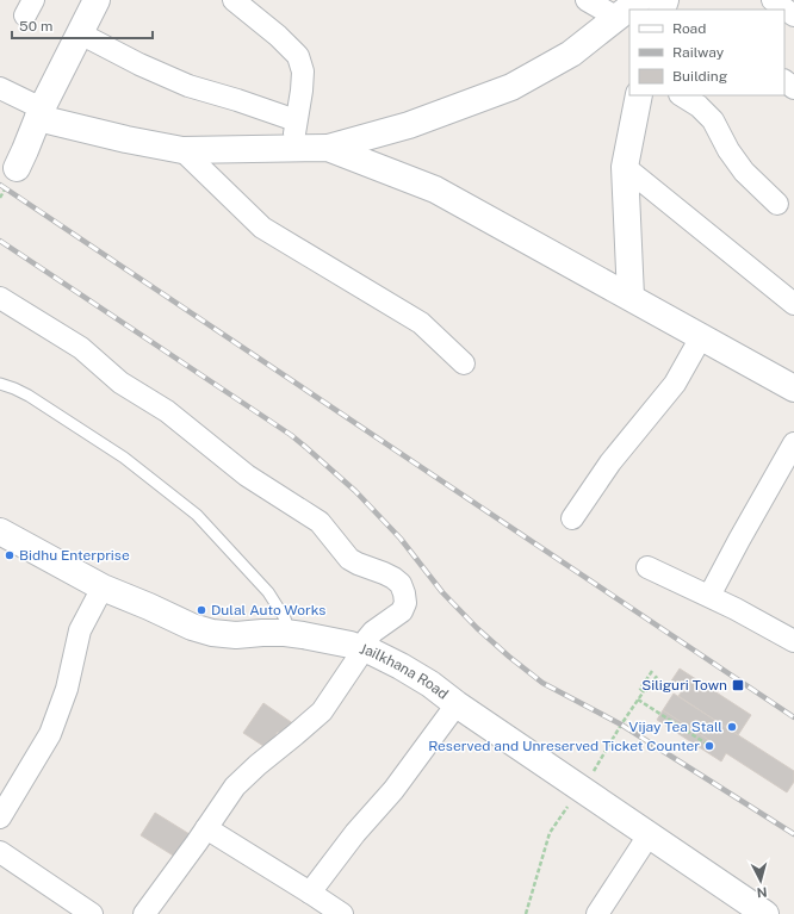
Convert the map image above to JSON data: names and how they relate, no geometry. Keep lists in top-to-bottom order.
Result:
{
  "streets": {
    "street": ["Jailkhana Road"]
  },
  "places": {
    "other": [
      "Bidhu Enterprise",
      "Dulal Auto Works",
      "Vijay Tea Stall",
      "Reserved and Unreserved Ticket Counter"
    ],
    "transit": ["Siliguri Town"]
  },
  "legend": ["Road", "Railway", "Building"],
  "scale_bar": "50 m",
  "north": "bottom"
}
